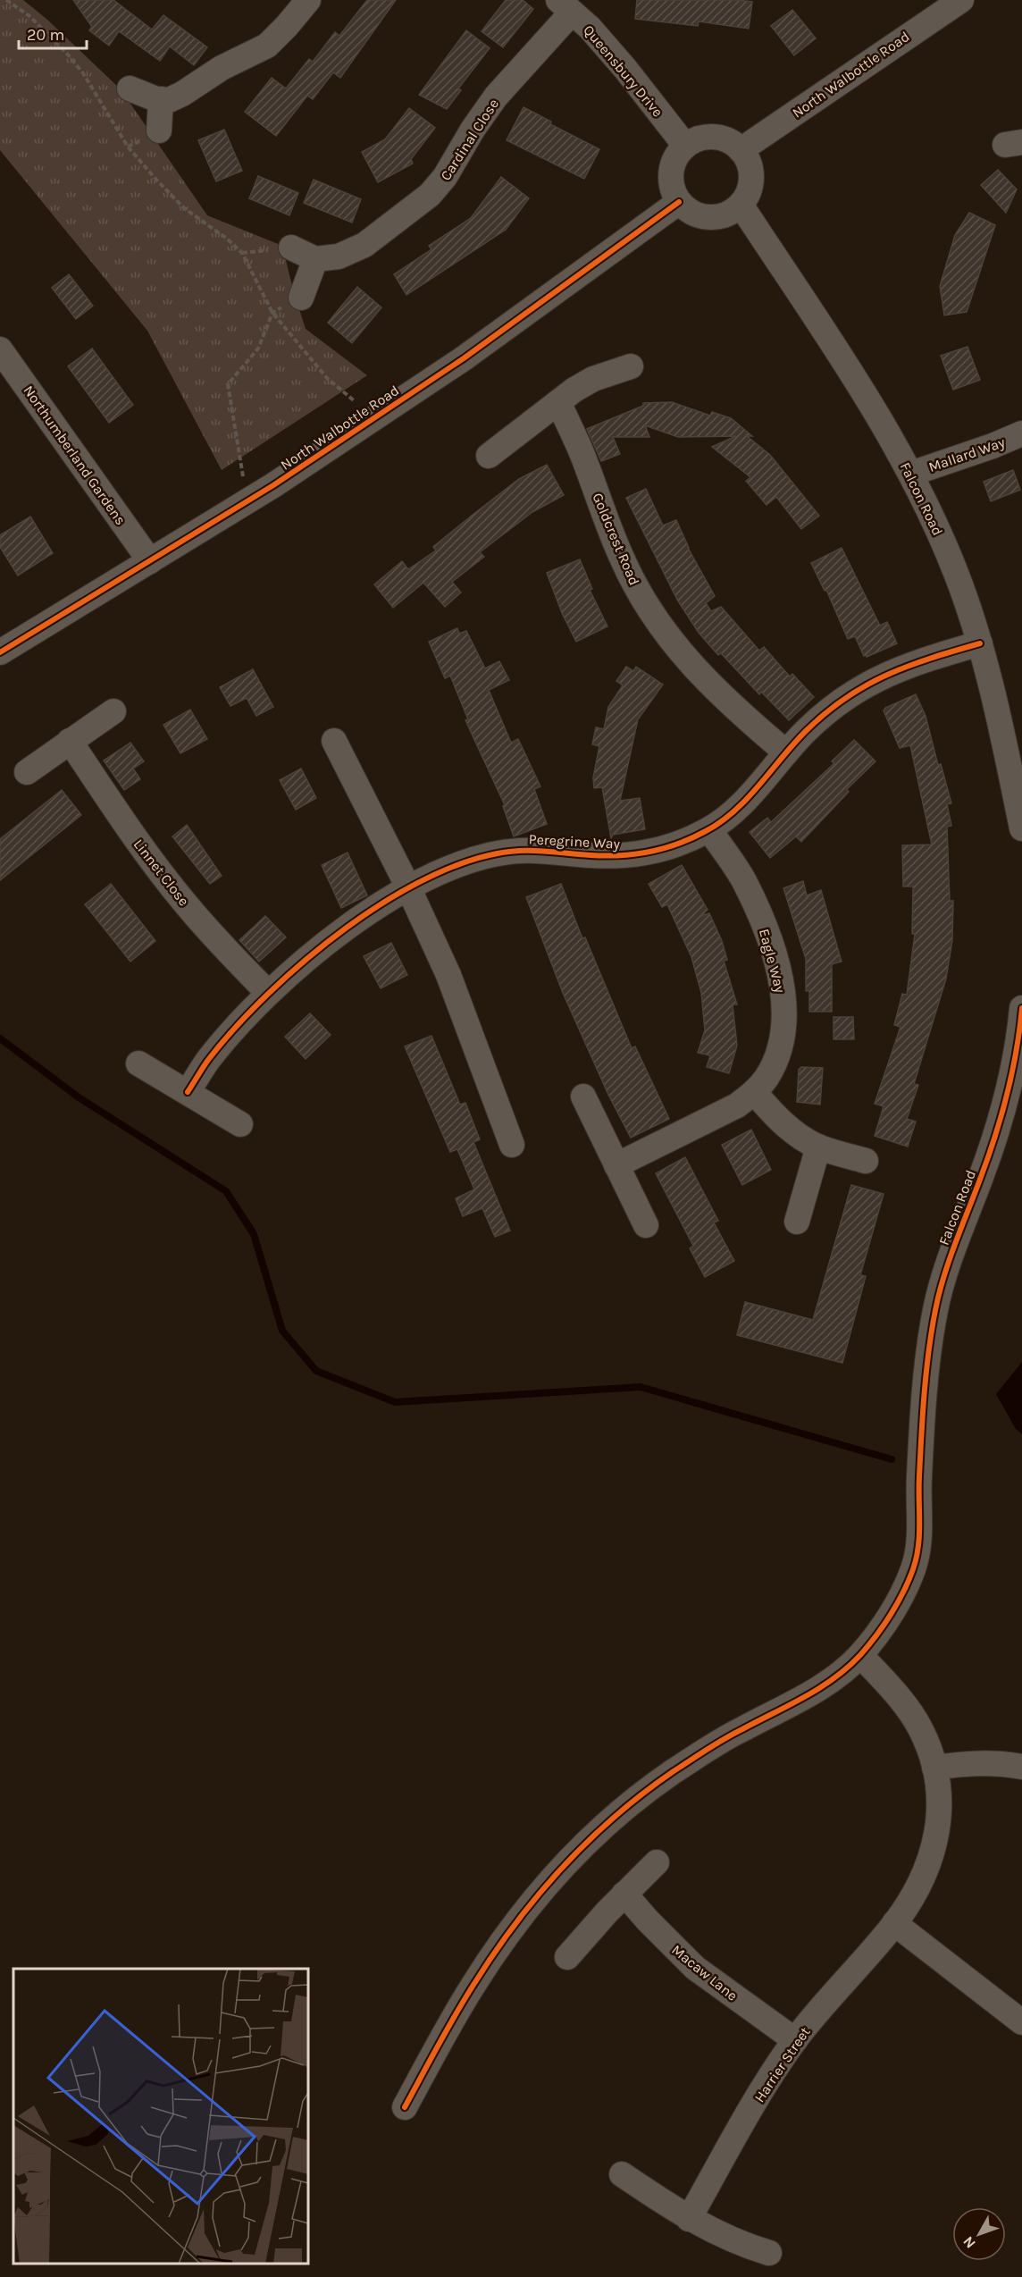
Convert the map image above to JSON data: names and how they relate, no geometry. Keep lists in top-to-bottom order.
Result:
{
  "streets": {
    "street": [
      "Queensbury Drive",
      "North Walbottle Road",
      "Cardinal Close",
      "Mallard Way",
      "Northumberland Gardens",
      "Falcon Road",
      "Goldcrest Road",
      "Peregrine Way",
      "Linnet Close",
      "Eagle Way",
      "Macaw Lane",
      "Harrier Street"
    ]
  },
  "crossings": [
    ["Queensbury Drive", "North Walbottle Road"],
    ["Queensbury Drive", "Cardinal Close"],
    ["Queensbury Drive", "Falcon Road"],
    ["North Walbottle Road", "Northumberland Gardens"],
    ["North Walbottle Road", "Falcon Road"],
    ["Mallard Way", "Falcon Road"],
    ["Falcon Road", "Peregrine Way"],
    ["Falcon Road", "Harrier Street"],
    ["Goldcrest Road", "Peregrine Way"],
    ["Peregrine Way", "Linnet Close"],
    ["Peregrine Way", "Eagle Way"],
    ["Macaw Lane", "Harrier Street"]
  ],
  "scale_bar": "20 m",
  "north": "bottom left"
}
